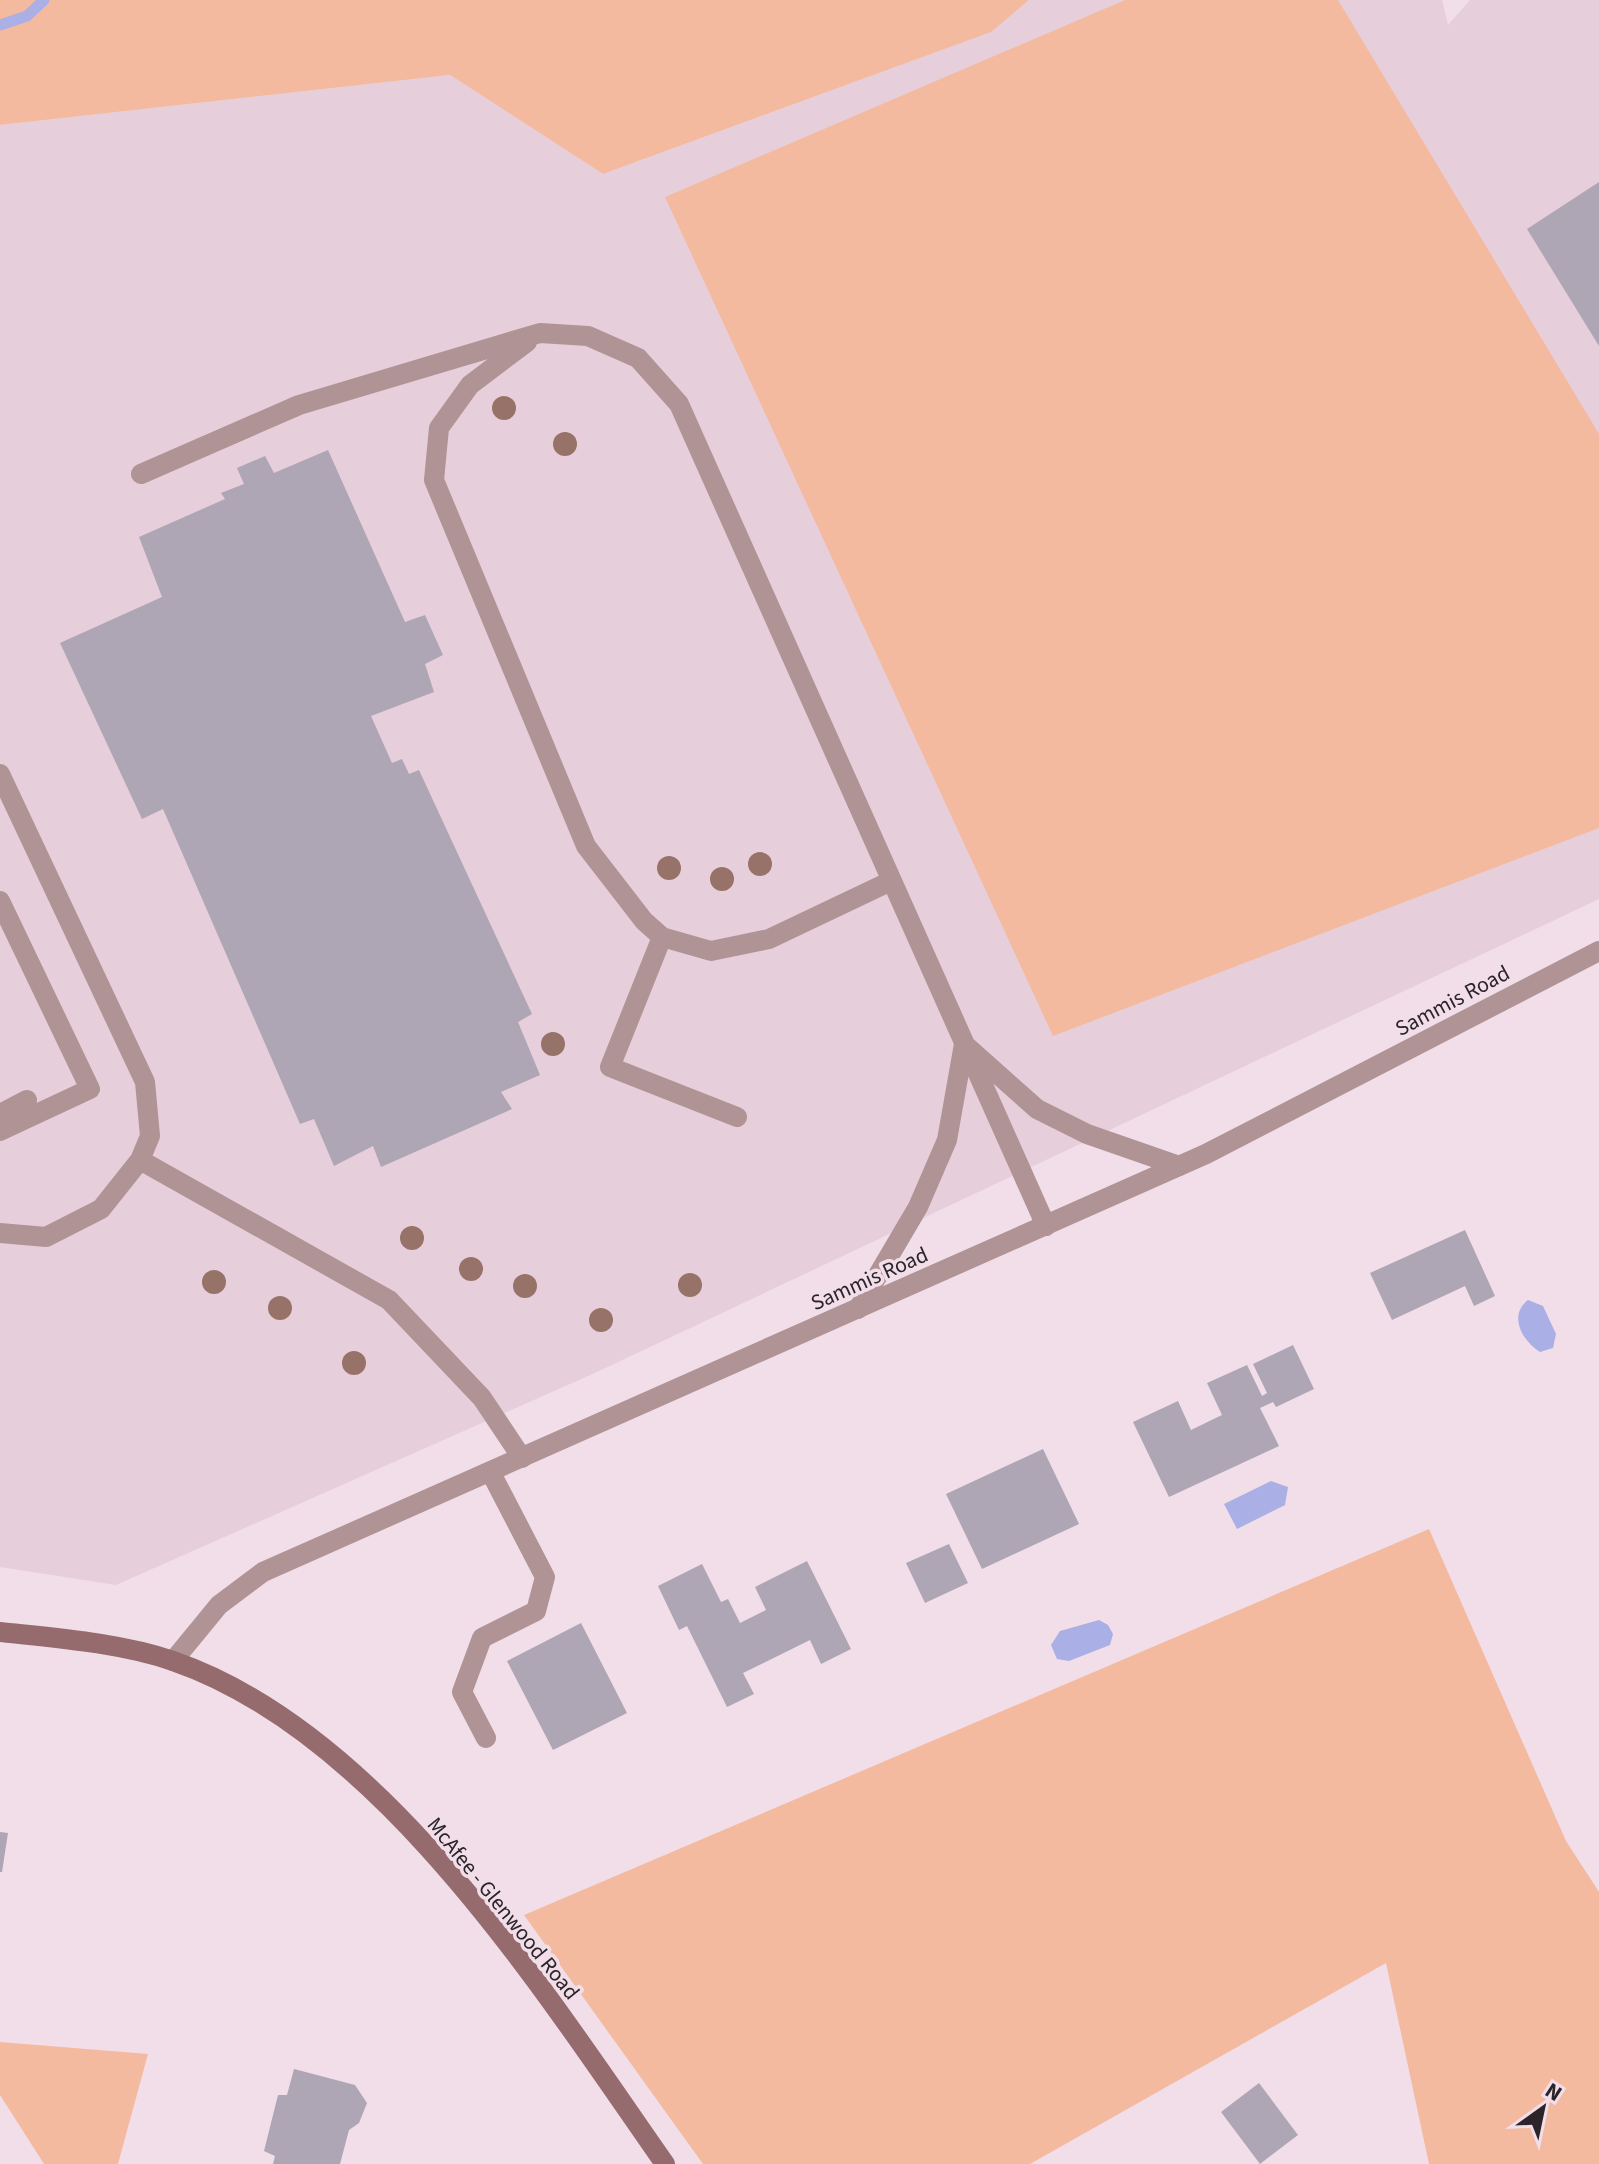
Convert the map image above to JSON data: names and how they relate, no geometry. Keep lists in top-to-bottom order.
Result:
{
  "streets": {
    "street": ["Sammis Road", "McAfee - Glenwood Road"]
  },
  "crossings": [
    ["Sammis Road", "McAfee - Glenwood Road"]
  ],
  "north": "top right"
}
